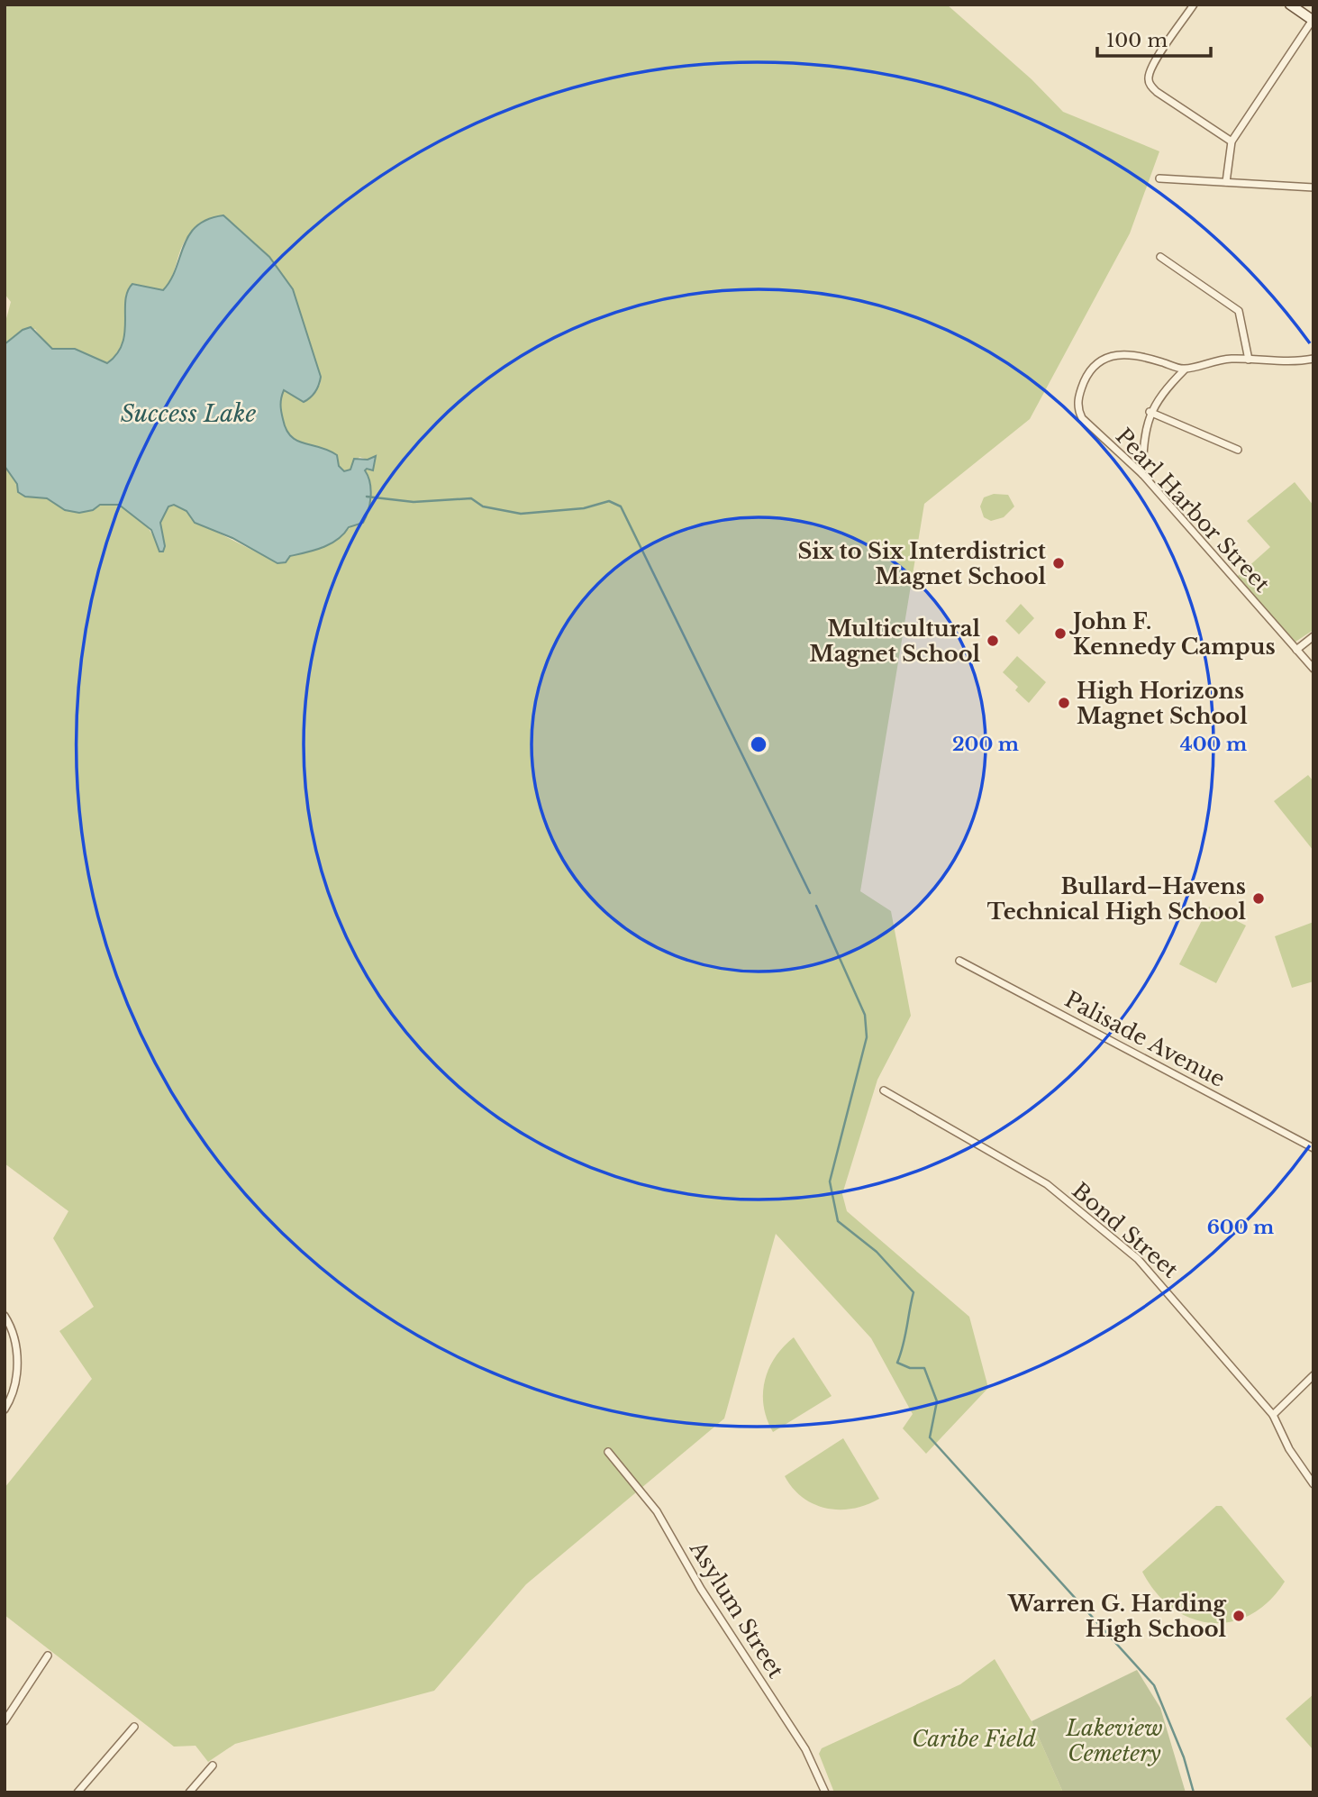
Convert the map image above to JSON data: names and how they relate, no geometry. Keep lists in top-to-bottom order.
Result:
{
  "streets": {
    "street": [
      "Pearl Harbor Street",
      "Palisade Avenue",
      "Bond Street",
      "Asylum Street"
    ]
  },
  "water": ["Success Lake"],
  "parks": ["Lakeview Cemetery", "Caribe Field"],
  "places": [
    "Six to Six Interdistrict Magnet School",
    "John F. Kennedy Campus",
    "Multicultural Magnet School",
    "High Horizons Magnet School",
    "Bullard–Havens Technical High School",
    "Warren G. Harding High School"
  ],
  "scale_bar": "100 m",
  "rings": ["200 m", "400 m", "600 m"]
}
